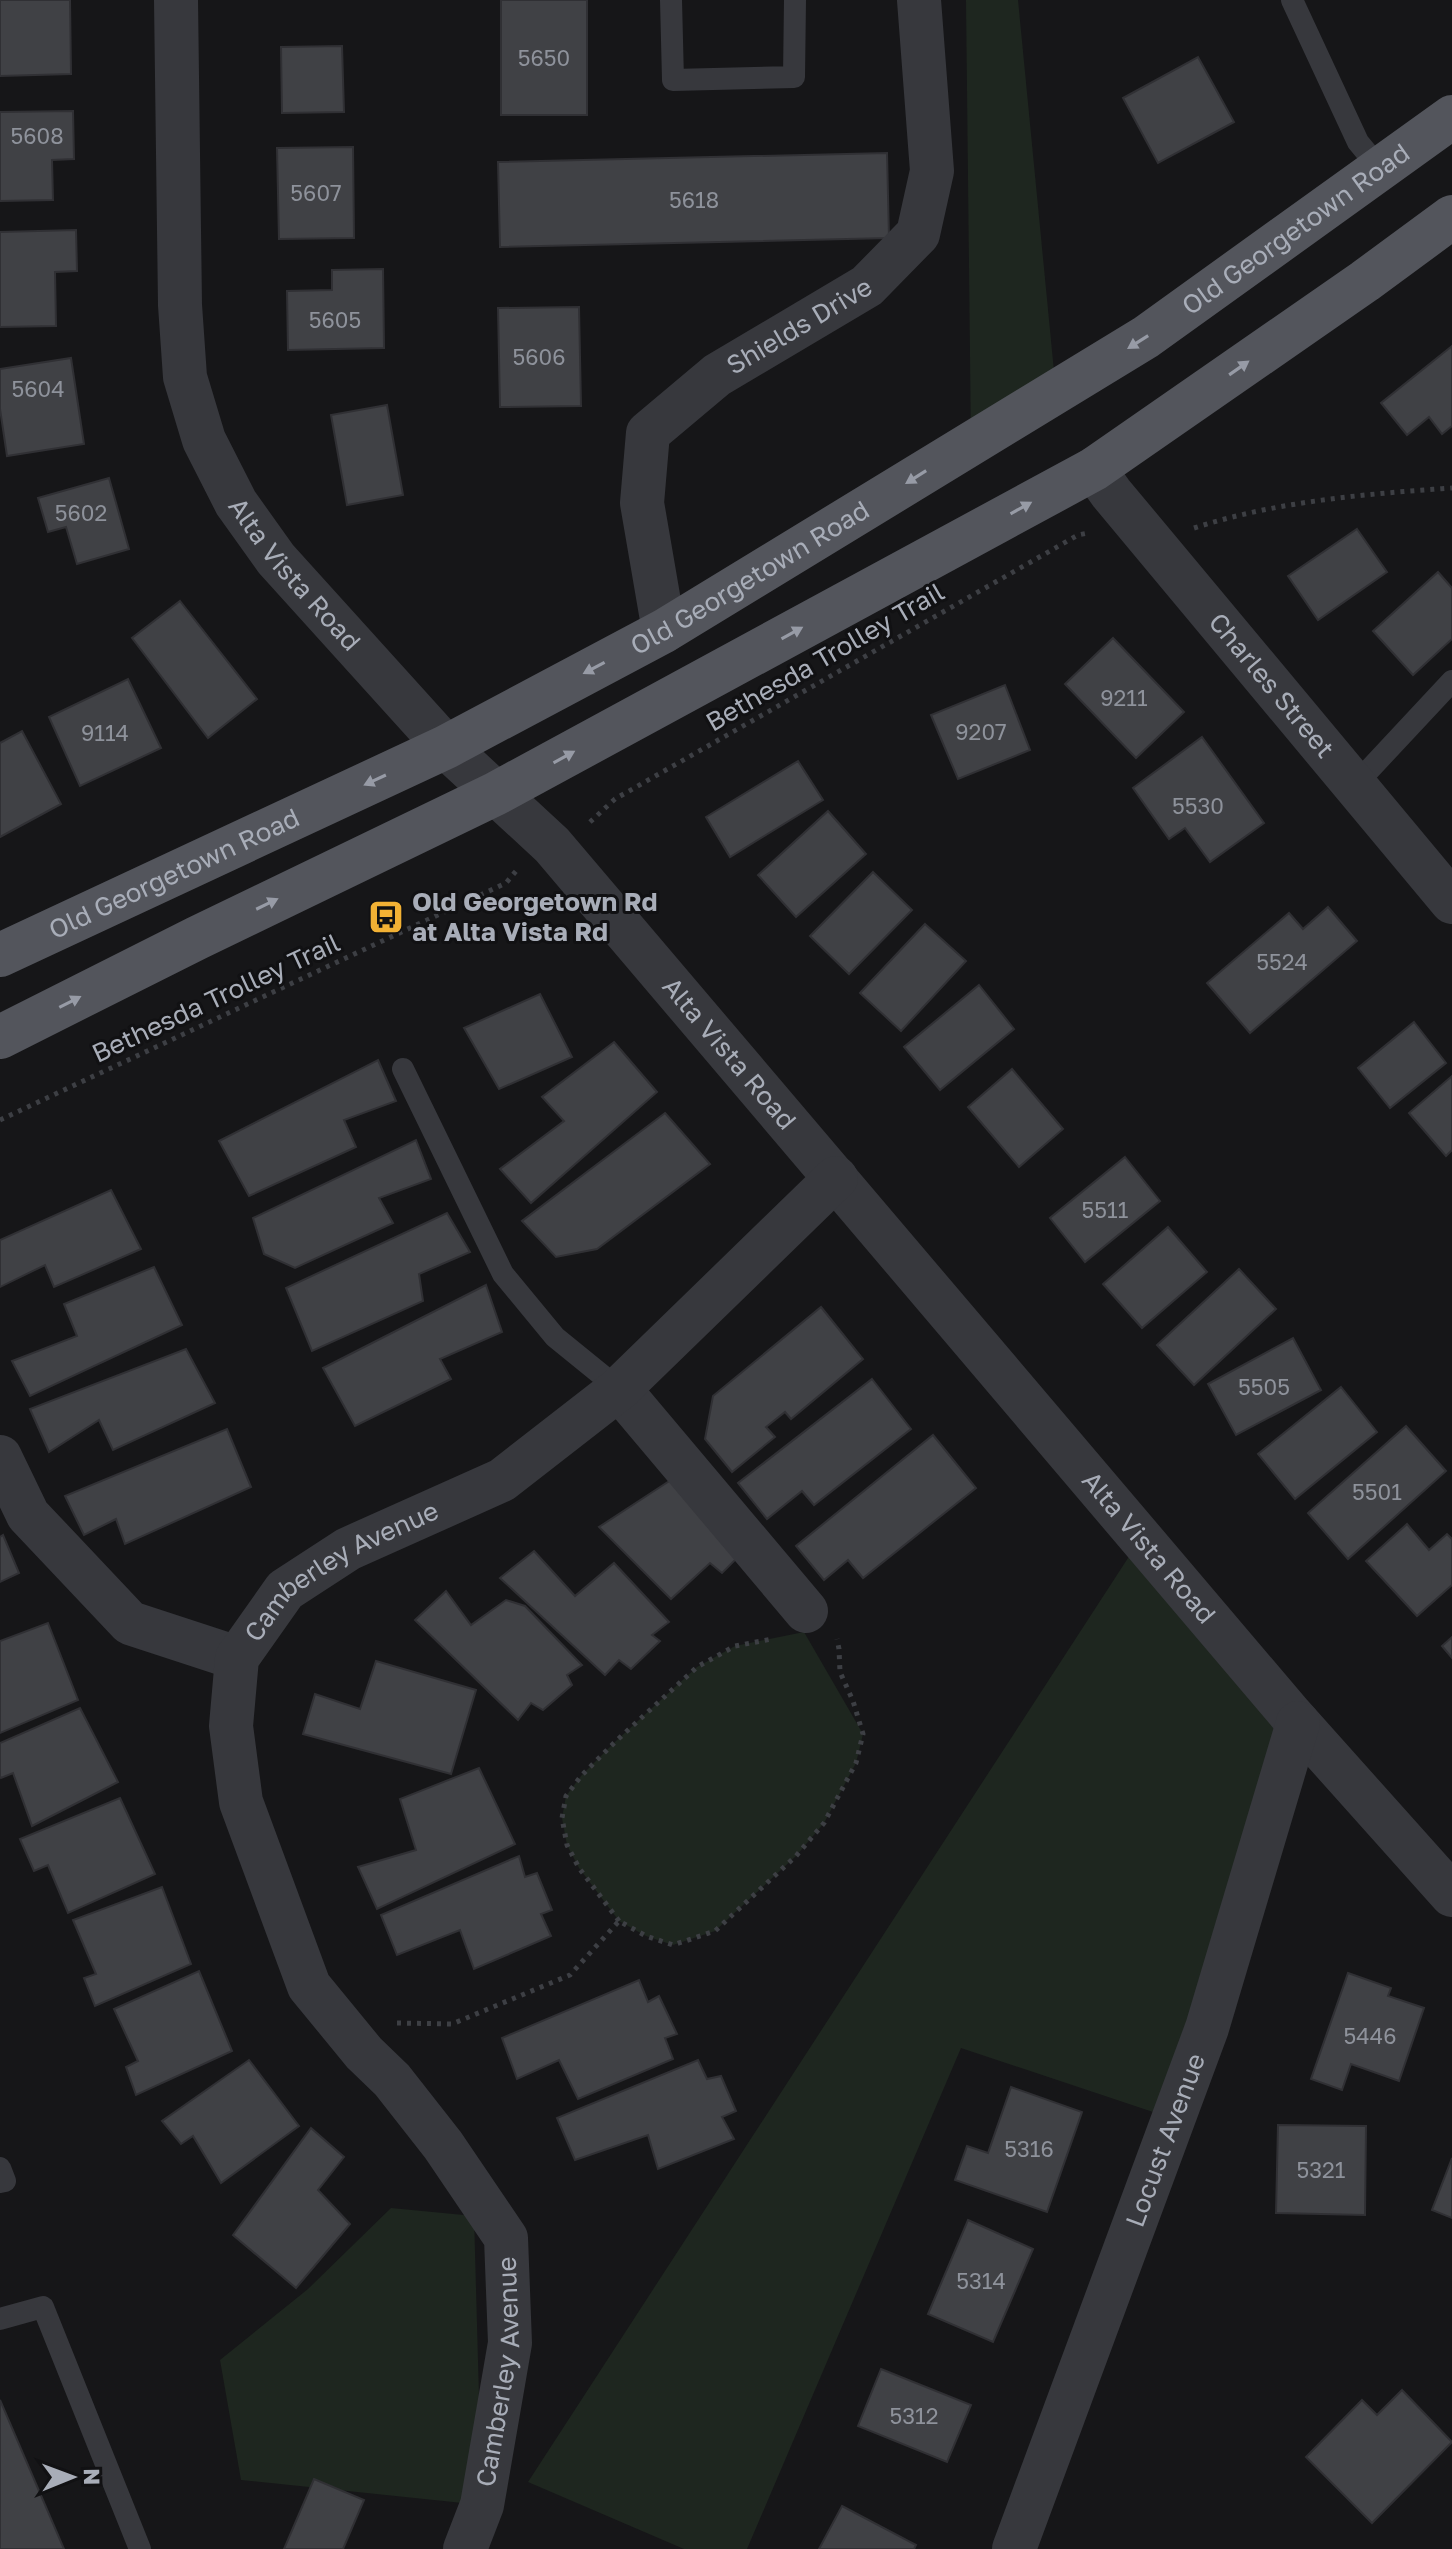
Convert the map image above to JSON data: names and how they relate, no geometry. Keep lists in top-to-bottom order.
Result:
{
  "streets": {
    "main road": ["Old Georgetown Road"],
    "street": [
      "Shields Drive",
      "Alta Vista Road",
      "Charles Street",
      "Camberley Avenue",
      "Locust Avenue"
    ],
    "path": ["Bethesda Trolley Trail"]
  },
  "crossings": [
    ["Old Georgetown Road", "Shields Drive"],
    ["Old Georgetown Road", "Alta Vista Road"],
    ["Alta Vista Road", "Camberley Avenue"],
    ["Alta Vista Road", "Locust Avenue"]
  ],
  "places": {
    "bus stop": ["Old Georgetown Rd at Alta Vista Rd"]
  },
  "house_numbers": [
    "5650",
    "5608",
    "5607",
    "5618",
    "5605",
    "5606",
    "5604",
    "5602",
    "9211",
    "9207",
    "9114",
    "5530",
    "5524",
    "5511",
    "5505",
    "5501",
    "5446",
    "5316",
    "5321",
    "5314",
    "5312"
  ],
  "north": "right"
}
